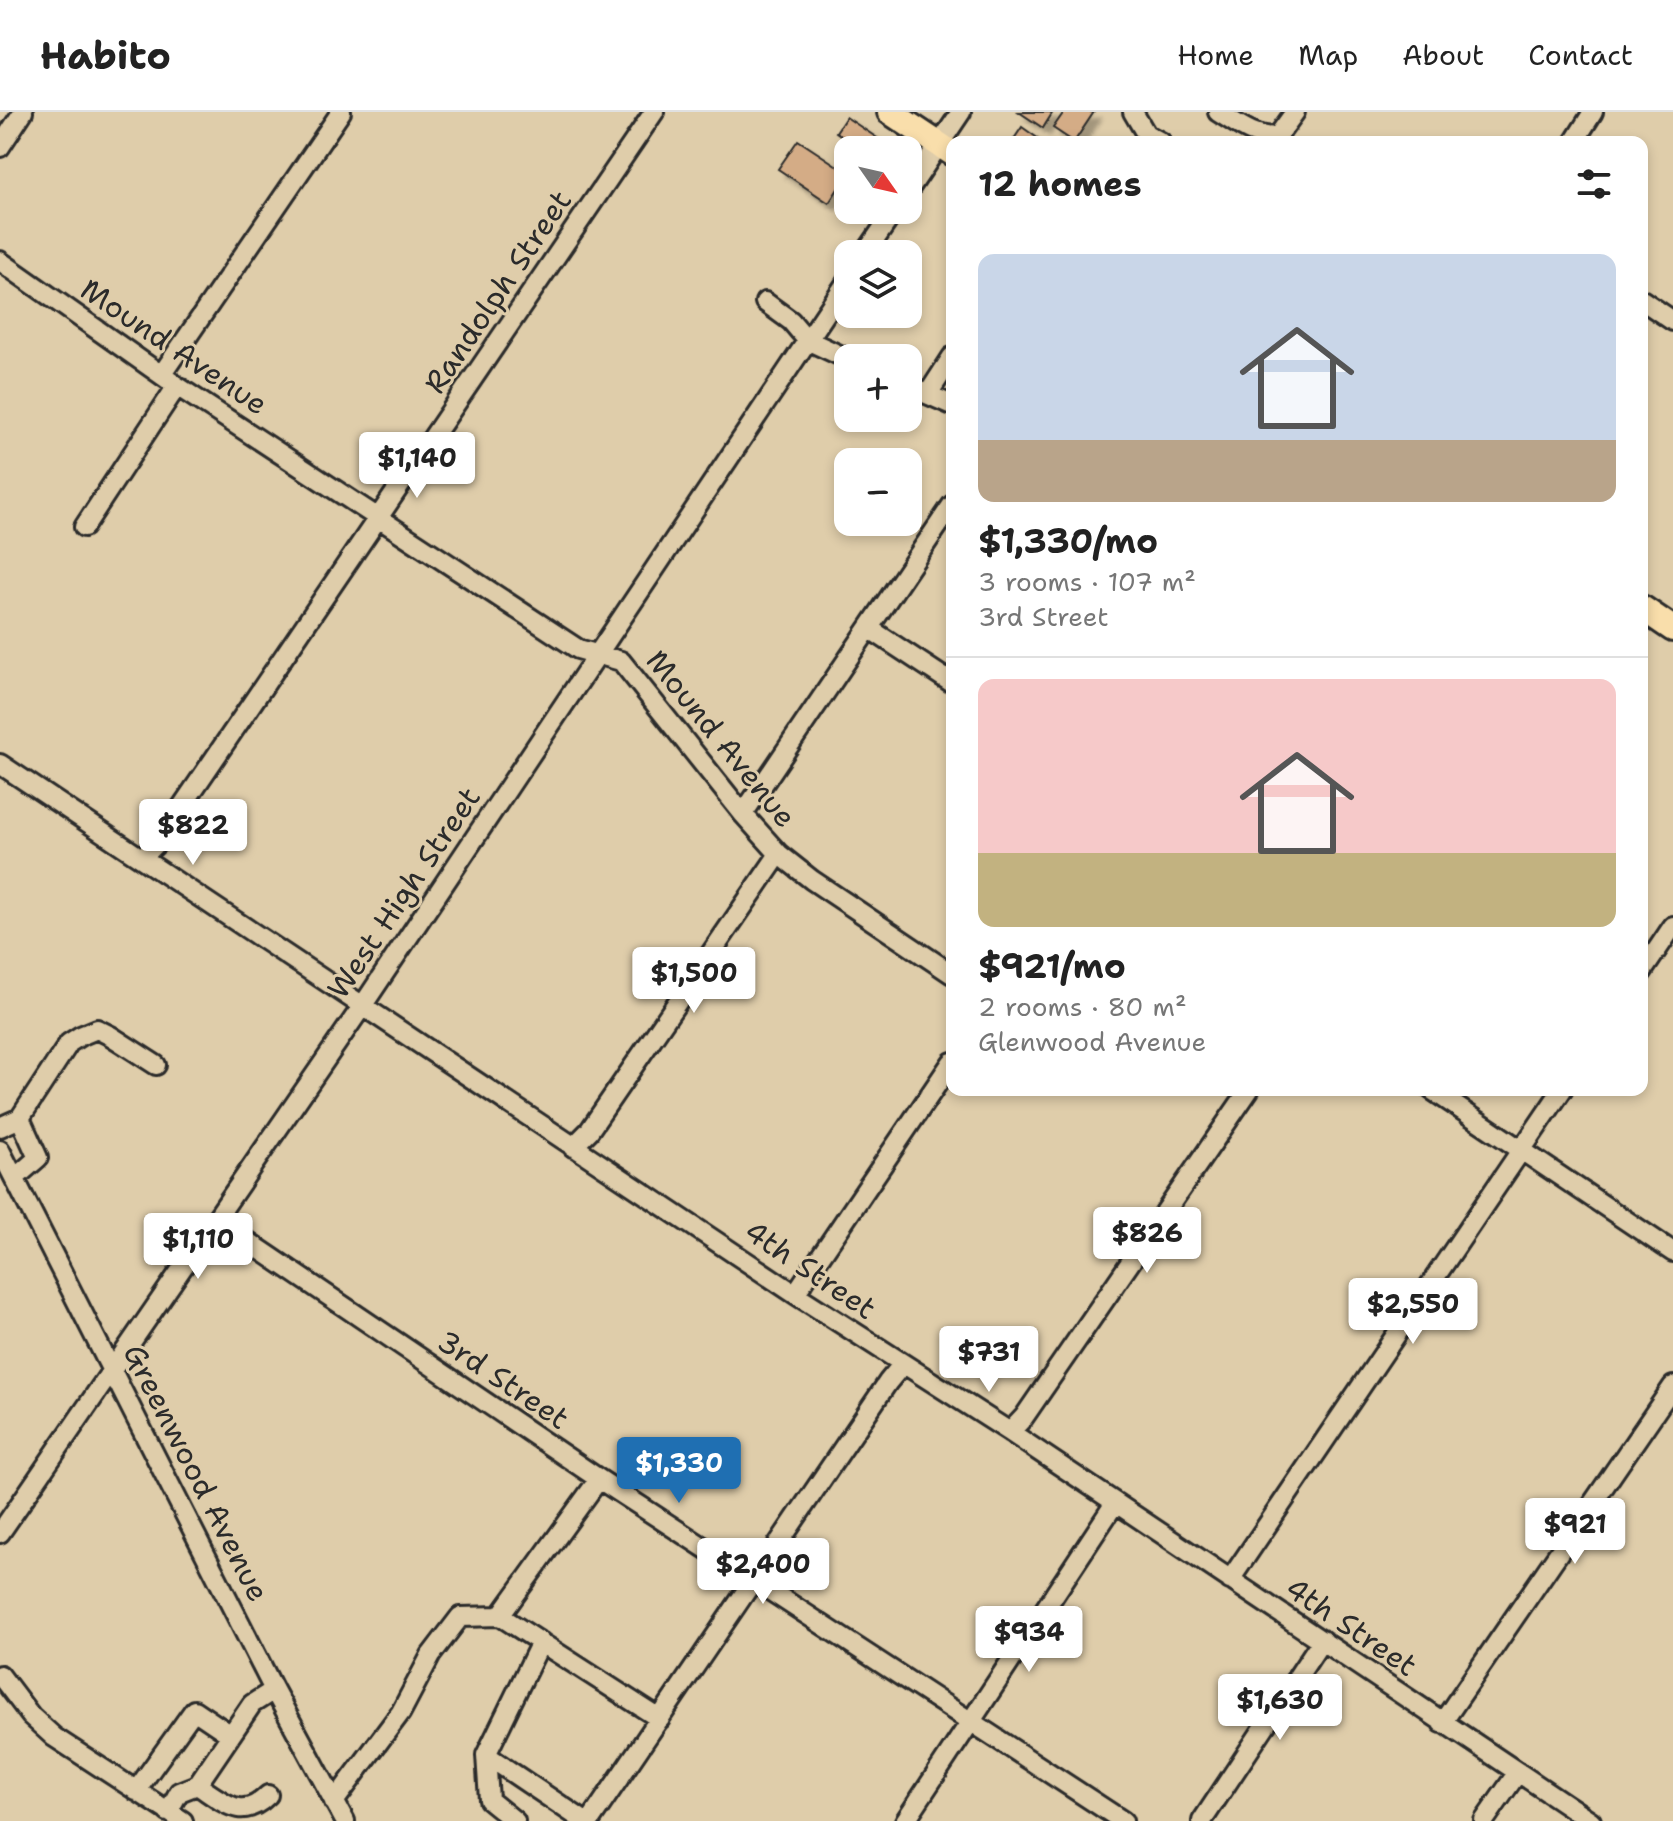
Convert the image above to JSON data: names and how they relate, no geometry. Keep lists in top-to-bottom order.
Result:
{
  "streets": {
    "street": [
      "Randolph Street",
      "Mound Avenue",
      "West High Street",
      "4th Street",
      "3rd Street",
      "Greenwood Avenue"
    ]
  },
  "crossings": [
    ["Randolph Street", "Mound Avenue"],
    ["Randolph Street", "4th Street"],
    ["Mound Avenue", "West High Street"],
    ["West High Street", "4th Street"],
    ["West High Street", "3rd Street"],
    ["West High Street", "Greenwood Avenue"]
  ],
  "north": "bottom right",
  "page": {
    "header": "Habito",
    "nav": [
      "Home",
      "Map",
      "About",
      "Contact"
    ],
    "map_buttons": ["+", "−"],
    "heading": "12 homes",
    "list": [
      {
        "name": "$1,330/mo",
        "note": "3 rooms · 107 m² · 3rd Street"
      },
      {
        "name": "$921/mo",
        "note": "2 rooms · 80 m² · Glenwood Avenue"
      }
    ],
    "price": [
      "$1,140",
      "$822",
      "$1,500",
      "$826",
      "$1,110",
      "$2,550",
      "$731",
      "$1,330",
      "$921",
      "$2,400",
      "$934",
      "$1,630"
    ]
  }
}
